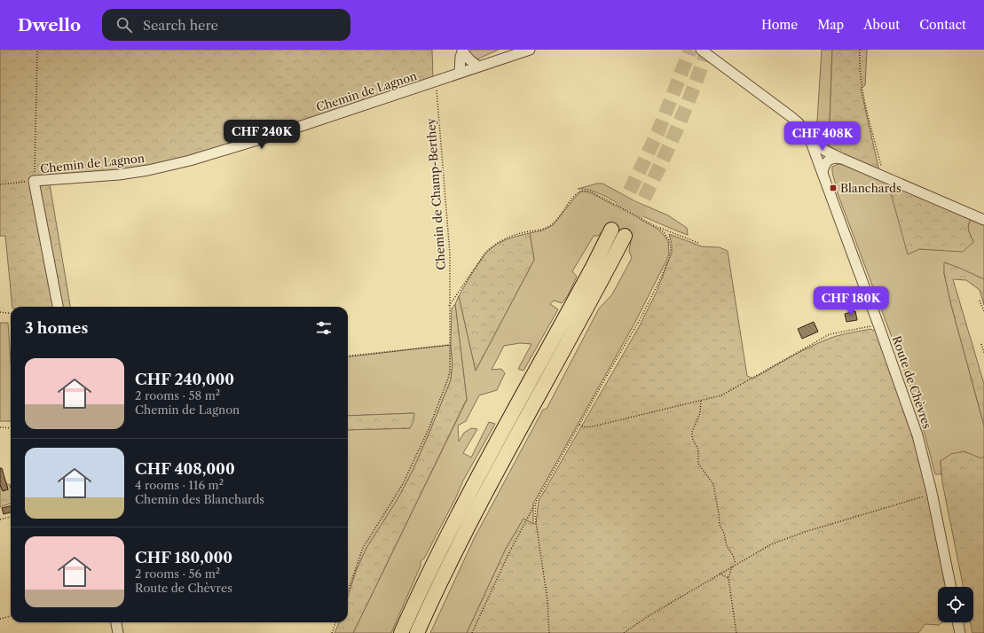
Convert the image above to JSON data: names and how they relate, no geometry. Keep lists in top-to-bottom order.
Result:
{
  "streets": {
    "street": ["Chemin de Lagnon", "Route de Chèvres"],
    "path": ["Chemin de Champ-Berthey"]
  },
  "crossings": [
    ["Chemin de Lagnon", "Chemin de Champ-Berthey"]
  ],
  "places": {
    "transit": ["Blanchards"]
  },
  "page": {
    "header": "Dwello",
    "search": "Search here",
    "nav": [
      "Home",
      "Map",
      "About",
      "Contact"
    ],
    "price": ["CHF 240K", "CHF 408K", "CHF 180K"],
    "heading": "3 homes",
    "list": [
      {
        "name": "CHF 240,000",
        "note": "2 rooms · 58 m² · Chemin de Lagnon"
      },
      {
        "name": "CHF 408,000",
        "note": "4 rooms · 116 m² · Chemin des Blanchards"
      },
      {
        "name": "CHF 180,000",
        "note": "2 rooms · 56 m² · Route de Chèvres"
      }
    ]
  }
}
